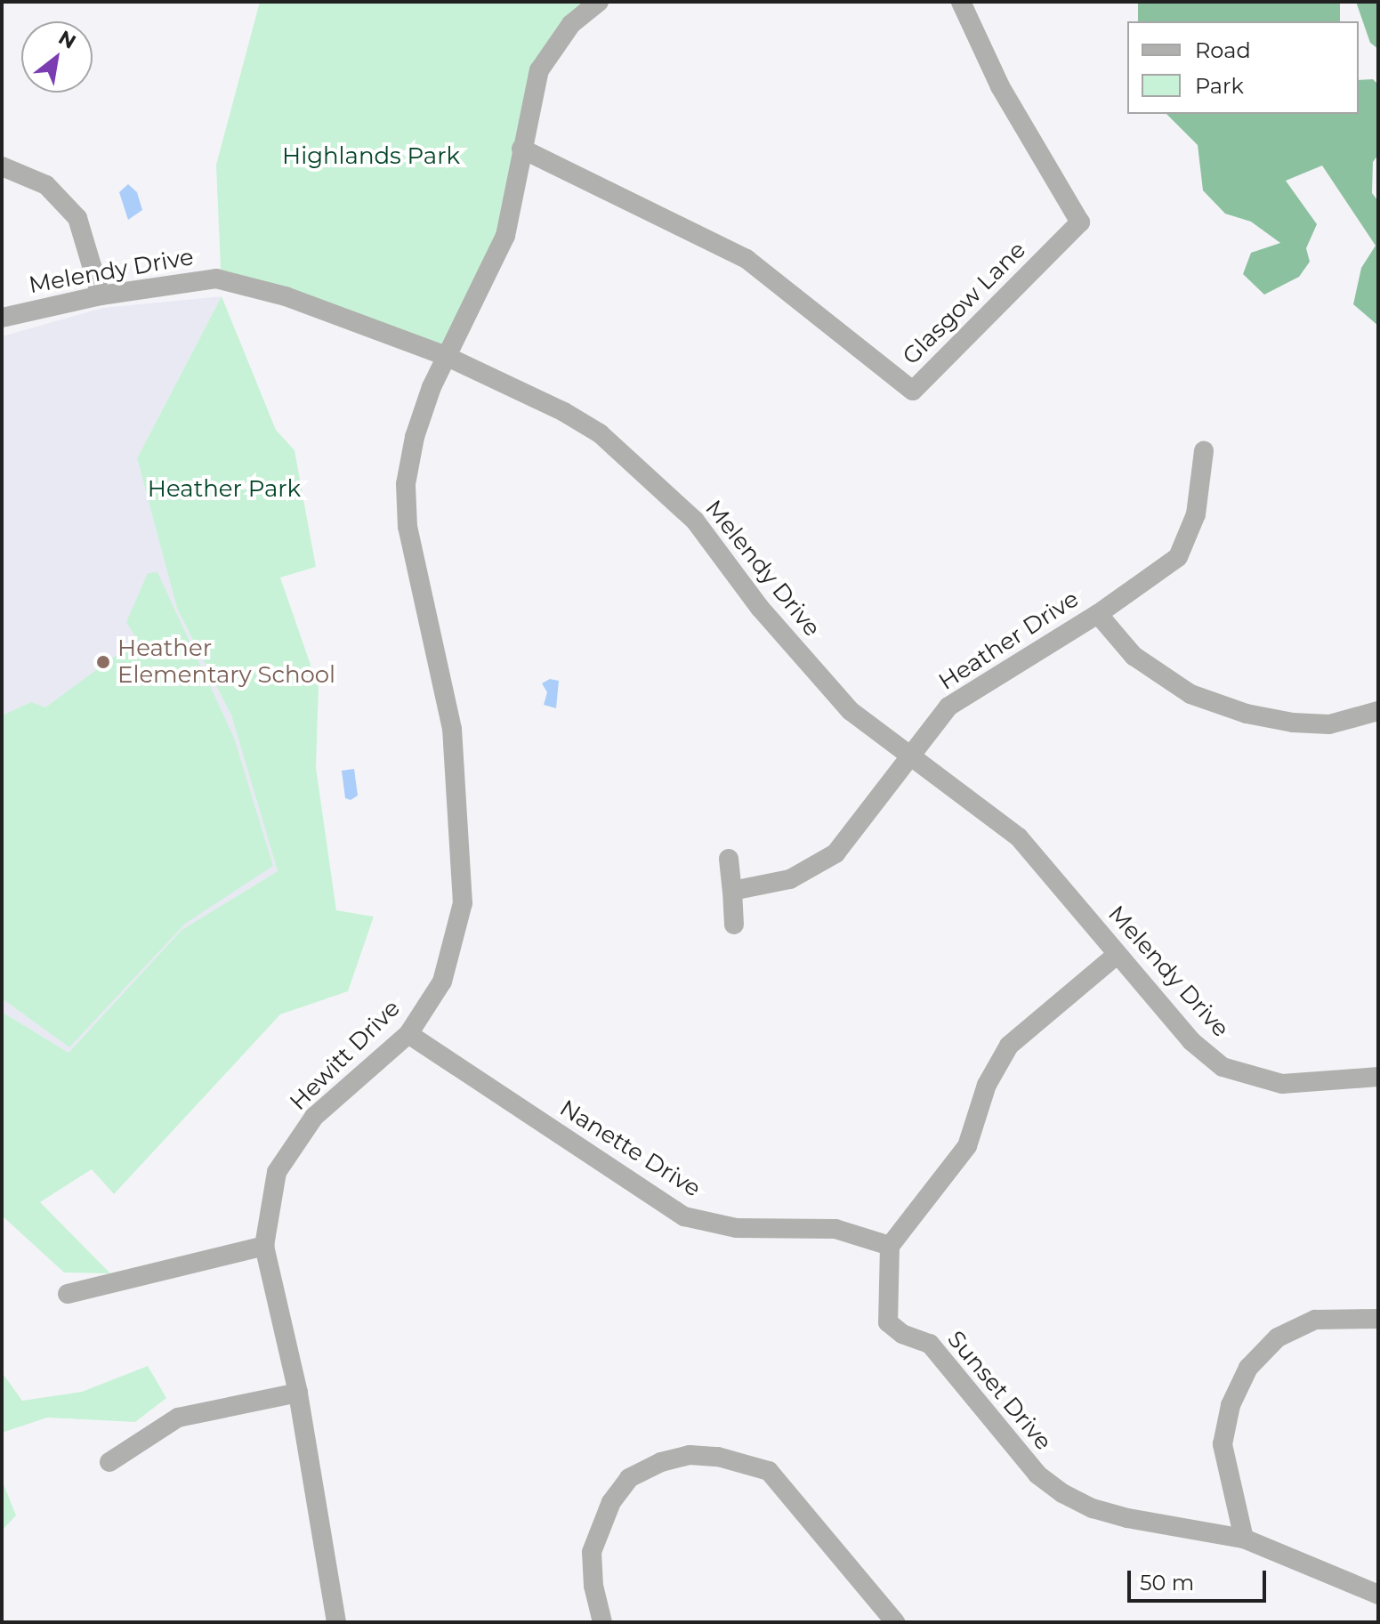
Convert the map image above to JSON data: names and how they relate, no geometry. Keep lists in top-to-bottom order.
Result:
{
  "streets": {
    "street": [
      "Melendy Drive",
      "Glasgow Lane",
      "Heather Drive",
      "Hewitt Drive",
      "Nanette Drive",
      "Sunset Drive"
    ]
  },
  "crossings": [
    ["Melendy Drive", "Heather Drive"],
    ["Melendy Drive", "Hewitt Drive"],
    ["Glasgow Lane", "Hewitt Drive"],
    ["Hewitt Drive", "Nanette Drive"],
    ["Nanette Drive", "Sunset Drive"]
  ],
  "parks": ["Highlands Park", "Heather Park"],
  "places": ["Heather Elementary School"],
  "legend": ["Road", "Park"],
  "scale_bar": "50 m",
  "north": "top right"
}
